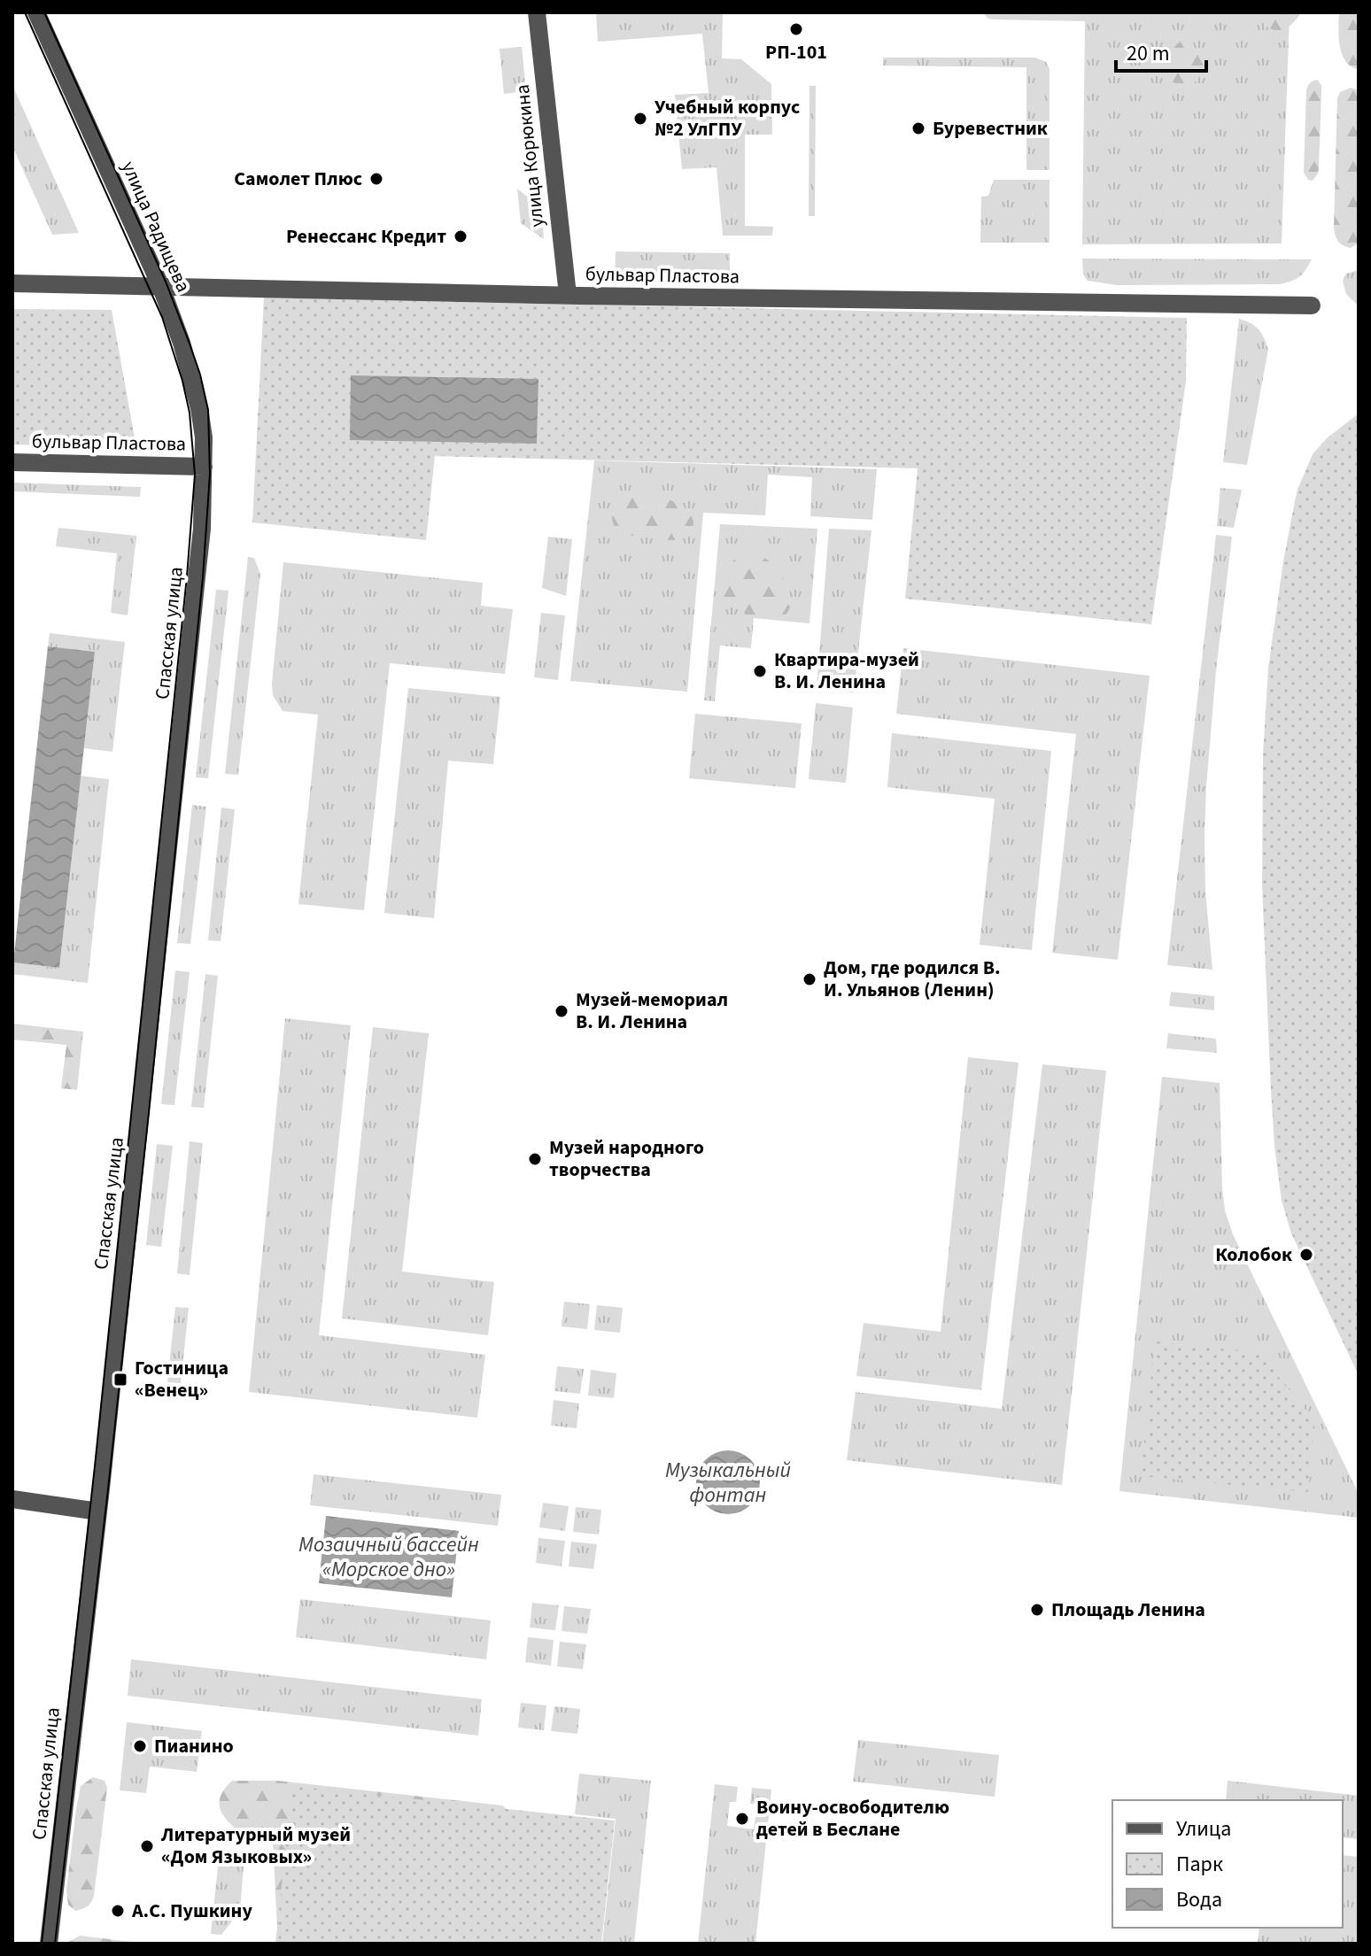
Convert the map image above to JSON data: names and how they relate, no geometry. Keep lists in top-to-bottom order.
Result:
{
  "streets": {
    "street": [
      "улица Корюкина",
      "улица Радищева",
      "бульвар Пластова",
      "Спасская улица"
    ]
  },
  "crossings": [
    ["улица Корюкина", "бульвар Пластова"],
    ["улица Радищева", "бульвар Пластова"],
    ["улица Радищева", "Спасская улица"],
    ["бульвар Пластова", "Спасская улица"]
  ],
  "water": ["Музыкальный фонтан", "Мозаичный бассейн «Морское дно»"],
  "places": {
    "other": [
      "РП-101",
      "Учебный корпус №2 УлГПУ",
      "Буревестник",
      "Самолет Плюс",
      "Ренессанс Кредит",
      "Квартира-музей В. И. Ленина",
      "Дом, где родился В. И. Ульянов (Ленин)",
      "Музей-мемориал В. И. Ленина",
      "Музей народного творчества",
      "Колобок",
      "Площадь Ленина",
      "Пианино",
      "Воину-освободителю детей в Беслане",
      "Литературный музей «Дом Языковых»",
      "А.С. Пушкину"
    ],
    "transit": ["Гостиница «Венец»"]
  },
  "legend": ["Улица", "Парк", "Вода"],
  "scale_bar": "20 m"
}
